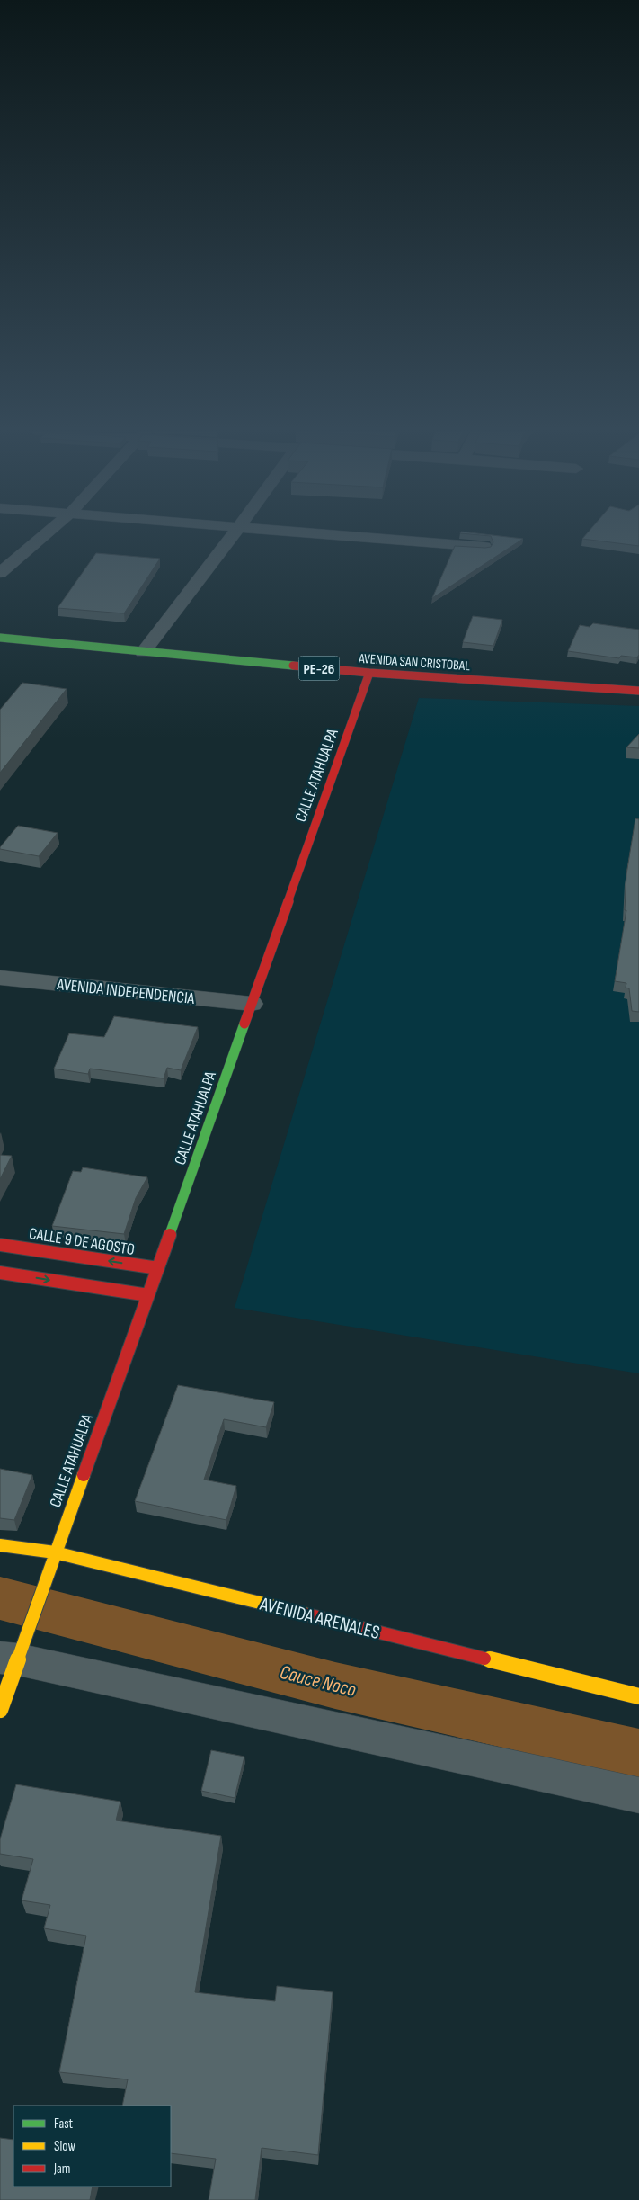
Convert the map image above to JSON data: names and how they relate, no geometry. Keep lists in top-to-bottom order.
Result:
{
  "streets": {
    "main road": [
      "AVENIDA SAN CRISTOBAL",
      "PE-26",
      "CALLE ATAHUALPA",
      "CALLE 9 DE AGOSTO",
      "AVENIDA ARENALES"
    ],
    "street": ["AVENIDA INDEPENDENCIA"]
  },
  "crossings": [
    ["AVENIDA SAN CRISTOBAL", "CALLE ATAHUALPA"],
    ["CALLE ATAHUALPA", "AVENIDA INDEPENDENCIA"],
    ["CALLE ATAHUALPA", "CALLE 9 DE AGOSTO"],
    ["CALLE ATAHUALPA", "AVENIDA ARENALES"]
  ],
  "water": ["Cauce Noco"],
  "legend": ["Fast", "Slow", "Jam"]
}
